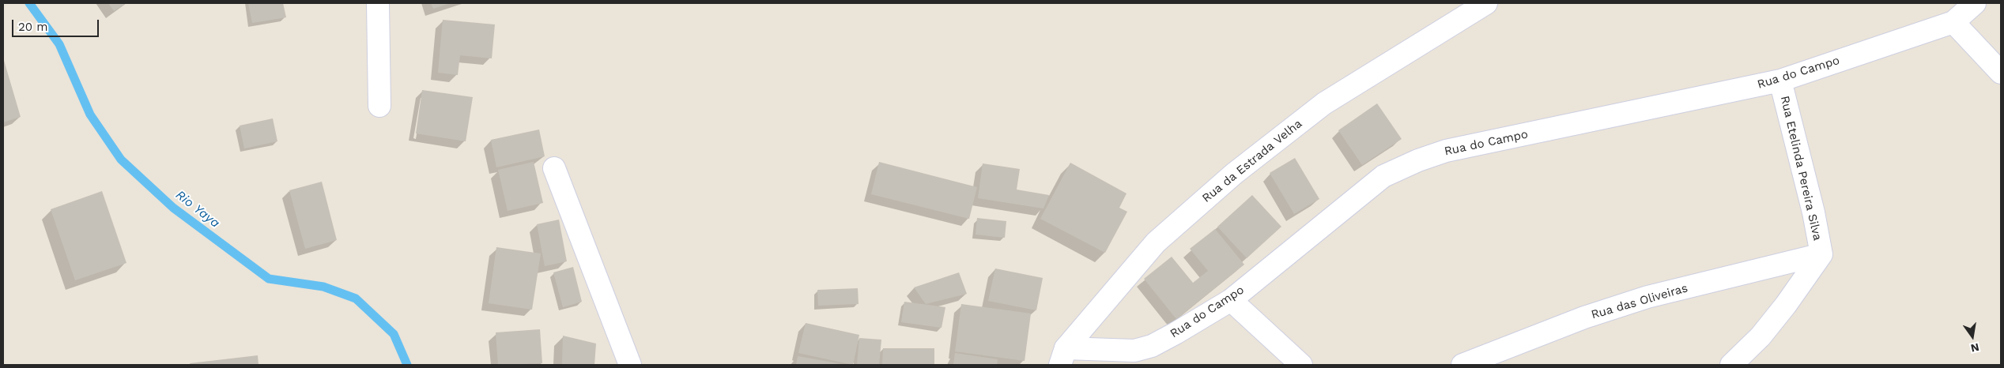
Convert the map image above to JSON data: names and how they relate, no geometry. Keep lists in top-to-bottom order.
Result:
{
  "streets": {
    "street": [
      "Rua do Campo",
      "Rua da Estrada Velha",
      "Rua Etelinda Pereira Silva",
      "Rua das Oliveiras"
    ]
  },
  "crossings": [
    ["Rua do Campo", "Rua da Estrada Velha"],
    ["Rua do Campo", "Rua Etelinda Pereira Silva"],
    ["Rua Etelinda Pereira Silva", "Rua das Oliveiras"]
  ],
  "water": ["Rio Yaya"],
  "scale_bar": "20 m",
  "north": "bottom"
}
